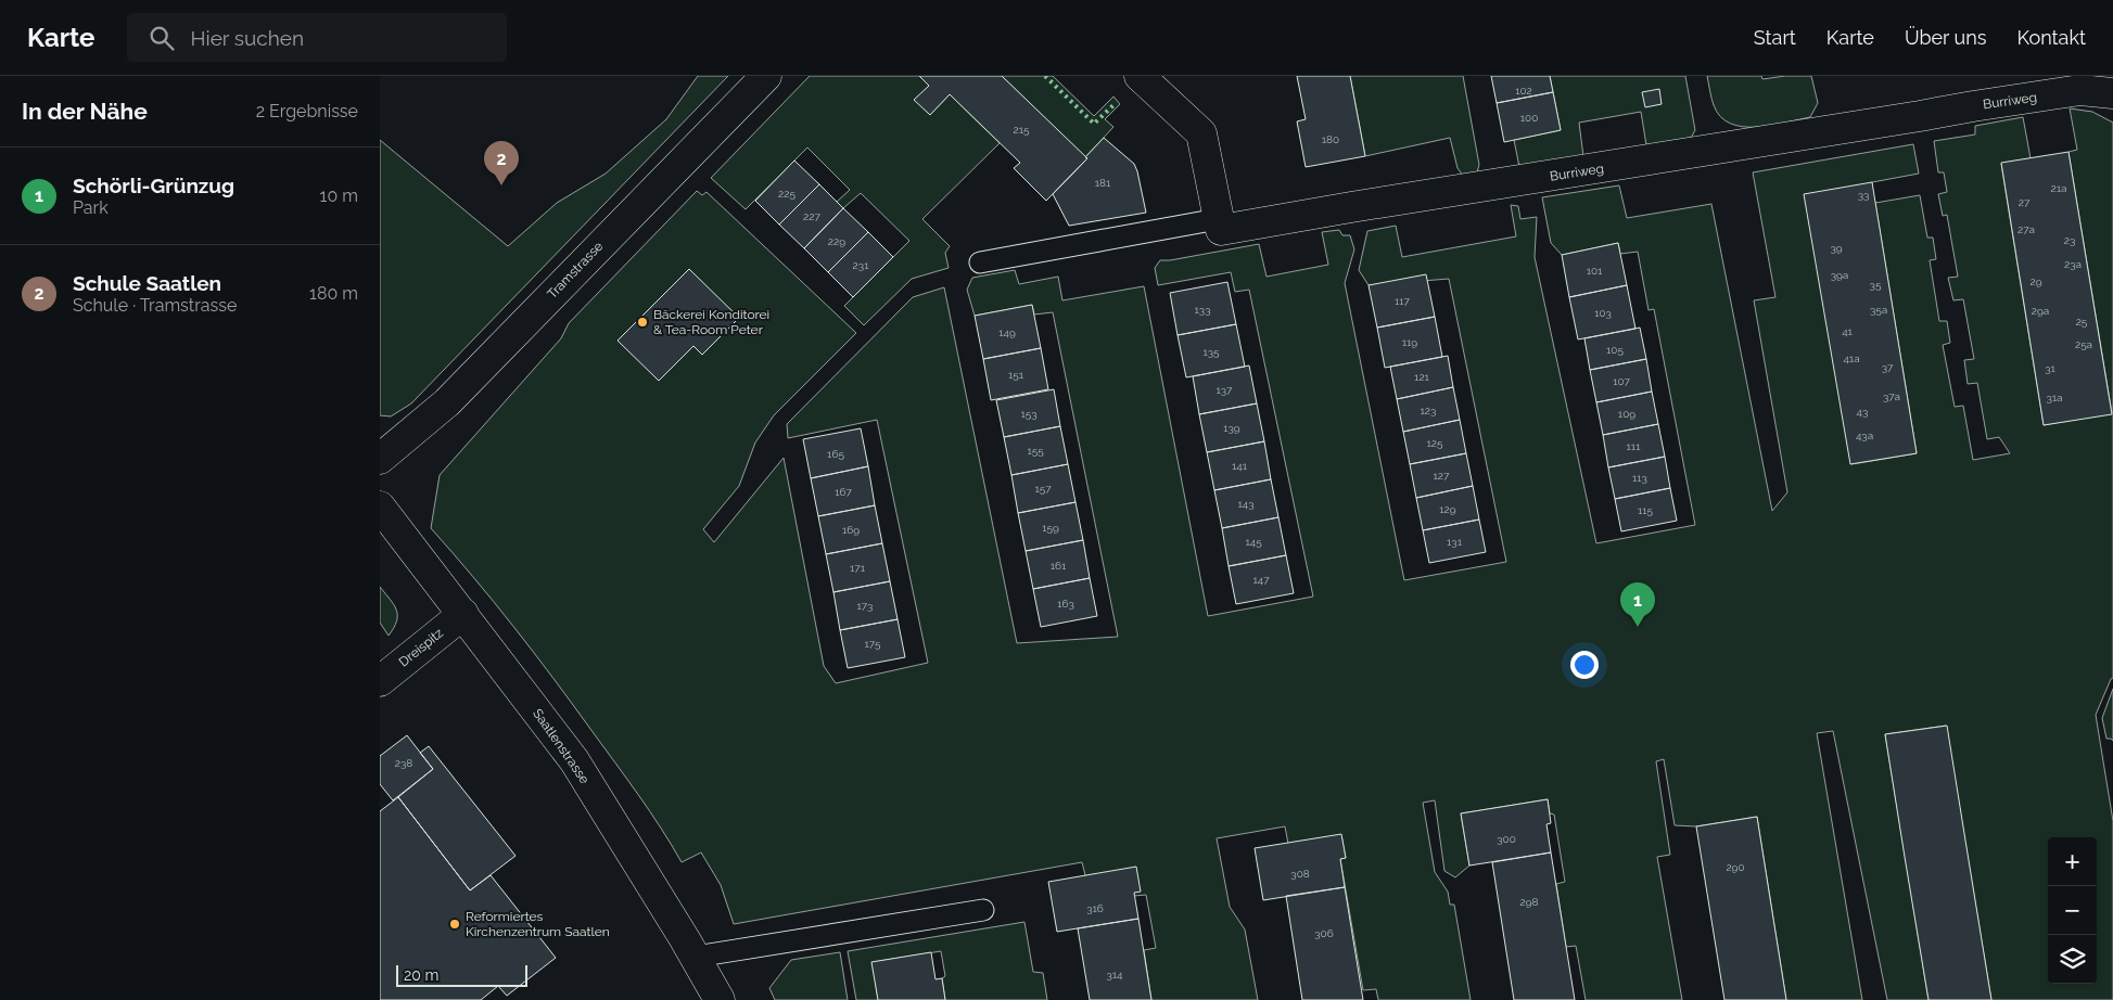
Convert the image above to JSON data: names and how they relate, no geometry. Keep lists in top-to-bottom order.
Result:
{
  "streets": {
    "street": [
      "Burriweg",
      "Tramstrasse",
      "Dreispitz",
      "Saatlenstrasse"
    ]
  },
  "crossings": [
    ["Dreispitz", "Saatlenstrasse"]
  ],
  "places": ["Bäckerei Konditorei & Tea-Room Peter", "Reformiertes Kirchenzentrum Saatlen"],
  "house_numbers": [
    "102",
    "100",
    "215",
    "180",
    "181",
    "21a",
    "225",
    "33",
    "27",
    "227",
    "27a",
    "23",
    "229",
    "39",
    "23a",
    "231",
    "101",
    "39a",
    "29",
    "35",
    "117",
    "133",
    "35a",
    "29a",
    "103",
    "25",
    "41",
    "149",
    "119",
    "25a",
    "105",
    "135",
    "41a",
    "37",
    "31",
    "151",
    "121",
    "107",
    "137",
    "37a",
    "31a",
    "123",
    "43",
    "153",
    "109",
    "139",
    "43a",
    "125",
    "111",
    "155",
    "165",
    "141",
    "127",
    "113",
    "157",
    "167",
    "143",
    "129",
    "115",
    "159",
    "169",
    "145",
    "131",
    "161",
    "171",
    "147",
    "163",
    "173",
    "175",
    "238",
    "300",
    "290",
    "308",
    "298",
    "316",
    "306",
    "314"
  ],
  "scale_bar": "20 m",
  "page": {
    "header": "Karte",
    "search": "Hier suchen",
    "nav": [
      "Start",
      "Karte",
      "Über uns",
      "Kontakt"
    ],
    "heading": ["In der Nähe", "2 Ergebnisse"],
    "pins": ["2", "1"],
    "list": [
      {
        "mark": "1",
        "name": "Schörli-Grünzug",
        "note": "Park",
        "value": "10 m"
      },
      {
        "mark": "2",
        "name": "Schule Saatlen",
        "note": "Schule · Tramstrasse",
        "value": "180 m"
      }
    ],
    "map_buttons": ["+", "−"],
    "scale": "20 m"
  }
}
